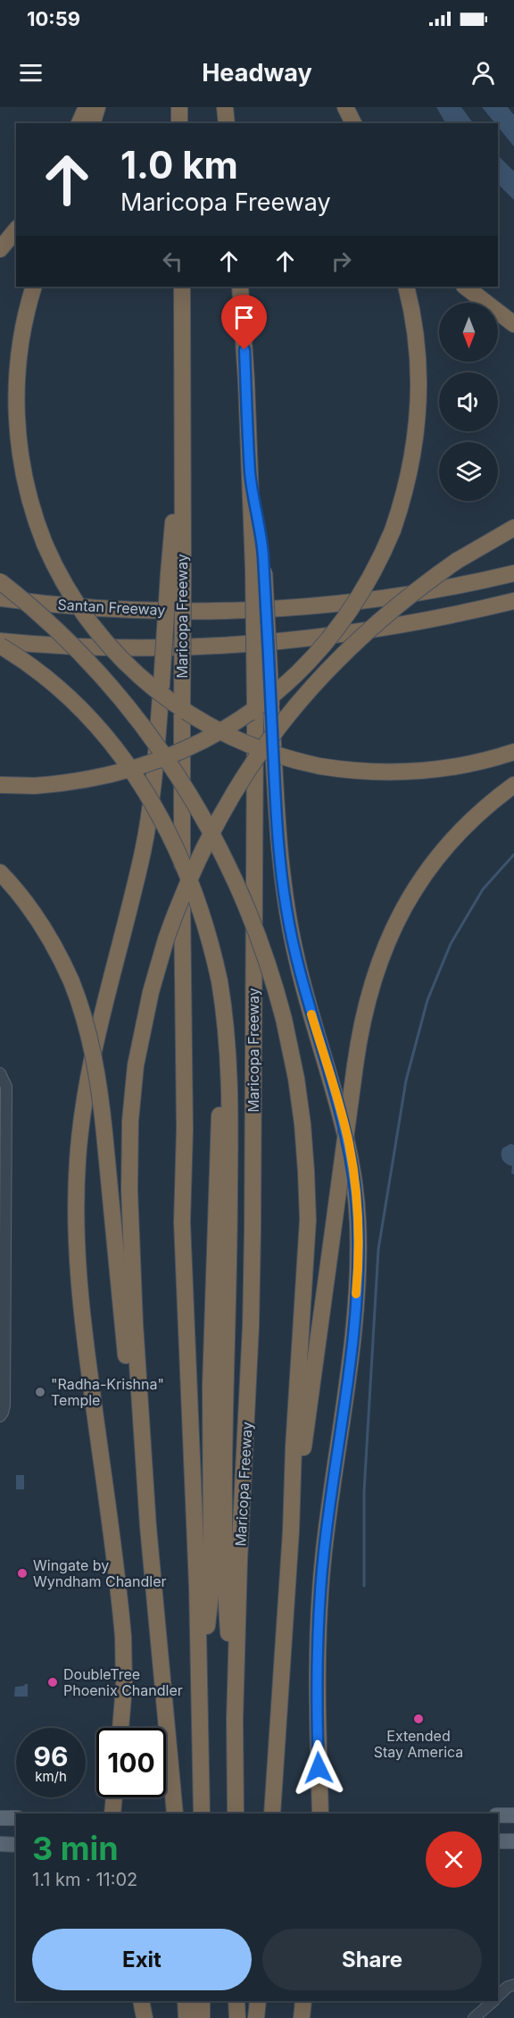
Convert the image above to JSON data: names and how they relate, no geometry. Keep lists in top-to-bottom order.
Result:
{
  "streets": {
    "highway": ["Santan Freeway", "Maricopa Freeway"]
  },
  "places": [
    "\"Radha-Krishna\" Temple",
    "Wingate by Wyndham Chandler",
    "DoubleTree Phoenix Chandler",
    "Extended Stay America"
  ],
  "north": "bottom",
  "page": {
    "status": "10:59",
    "header": "Headway",
    "turn": ["1.0 km", "Maricopa Freeway"],
    "speed": "96 km/h",
    "limit": "100",
    "heading": ["3 min", "1.1 km · 11:02"],
    "buttons": ["Exit", "Share"]
  }
}
